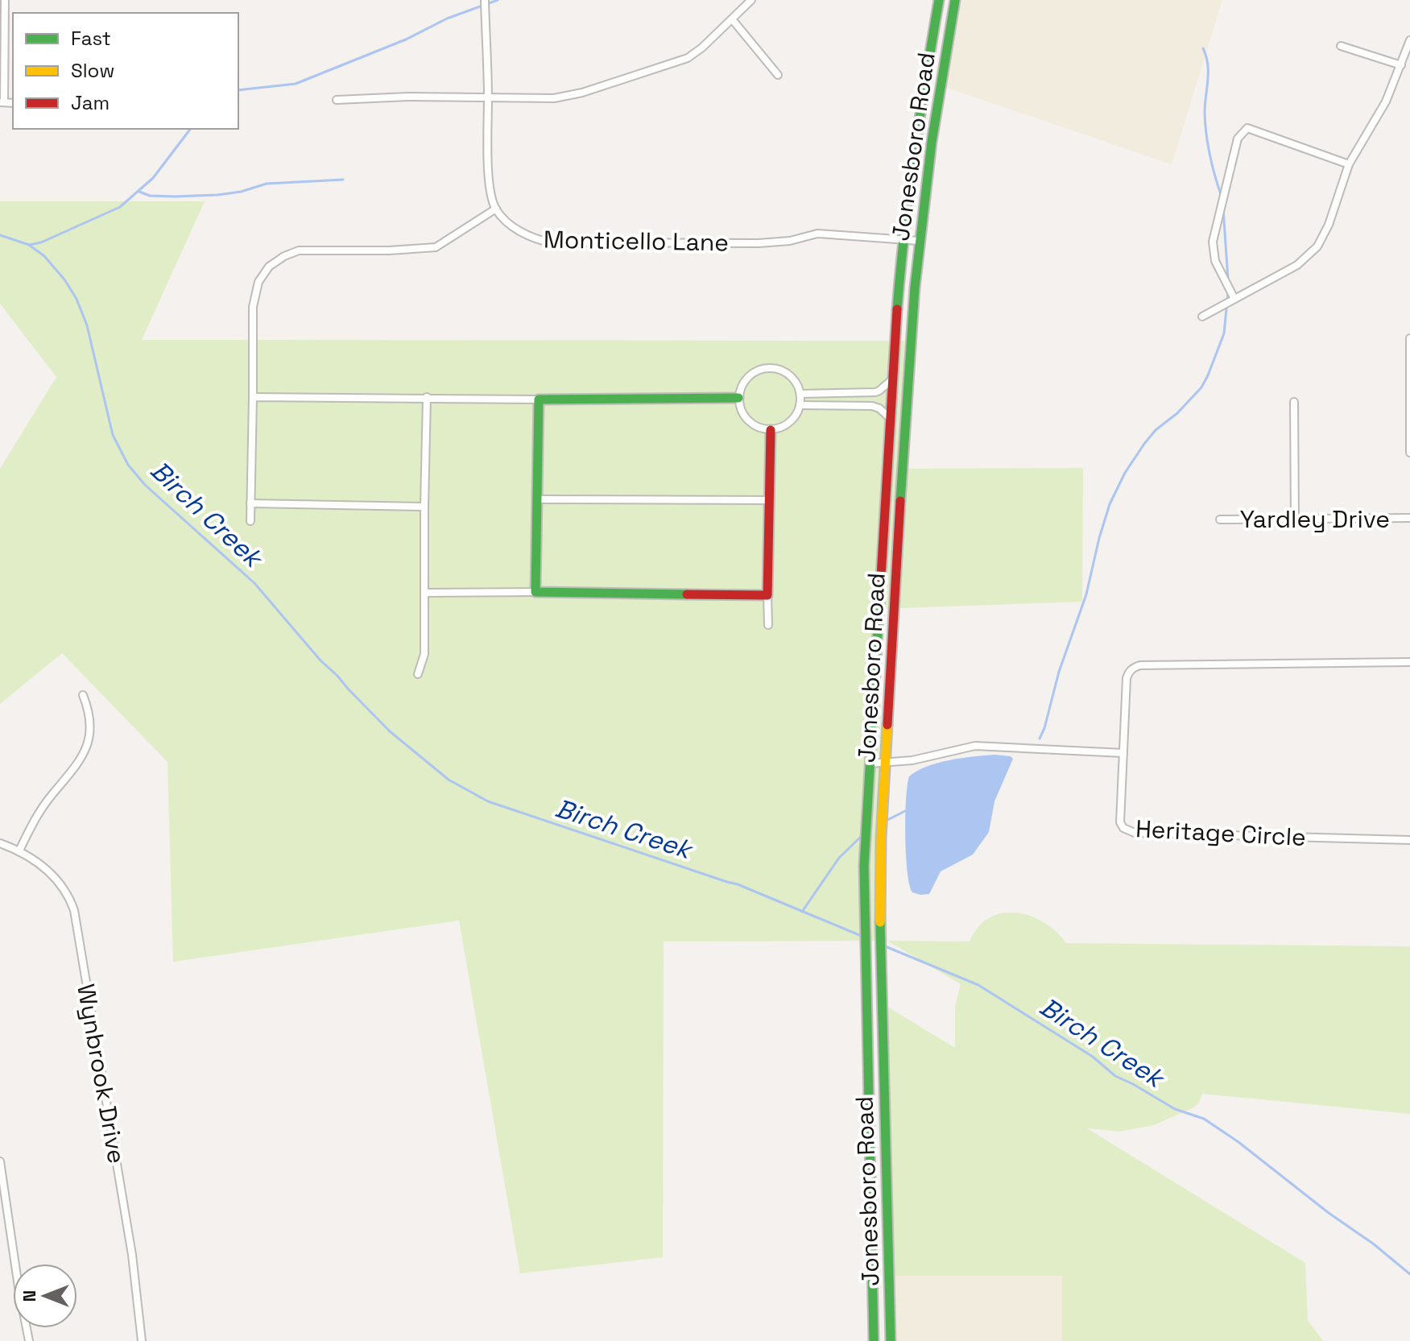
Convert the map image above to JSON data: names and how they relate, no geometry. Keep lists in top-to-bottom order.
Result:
{
  "streets": {
    "main road": ["Jonesboro Road"],
    "street": [
      "Monticello Lane",
      "Yardley Drive",
      "Heritage Circle",
      "Wynbrook Drive"
    ]
  },
  "crossings": [
    ["Jonesboro Road", "Monticello Lane"]
  ],
  "water": ["Birch Creek"],
  "legend": ["Fast", "Slow", "Jam"],
  "north": "left"
}
